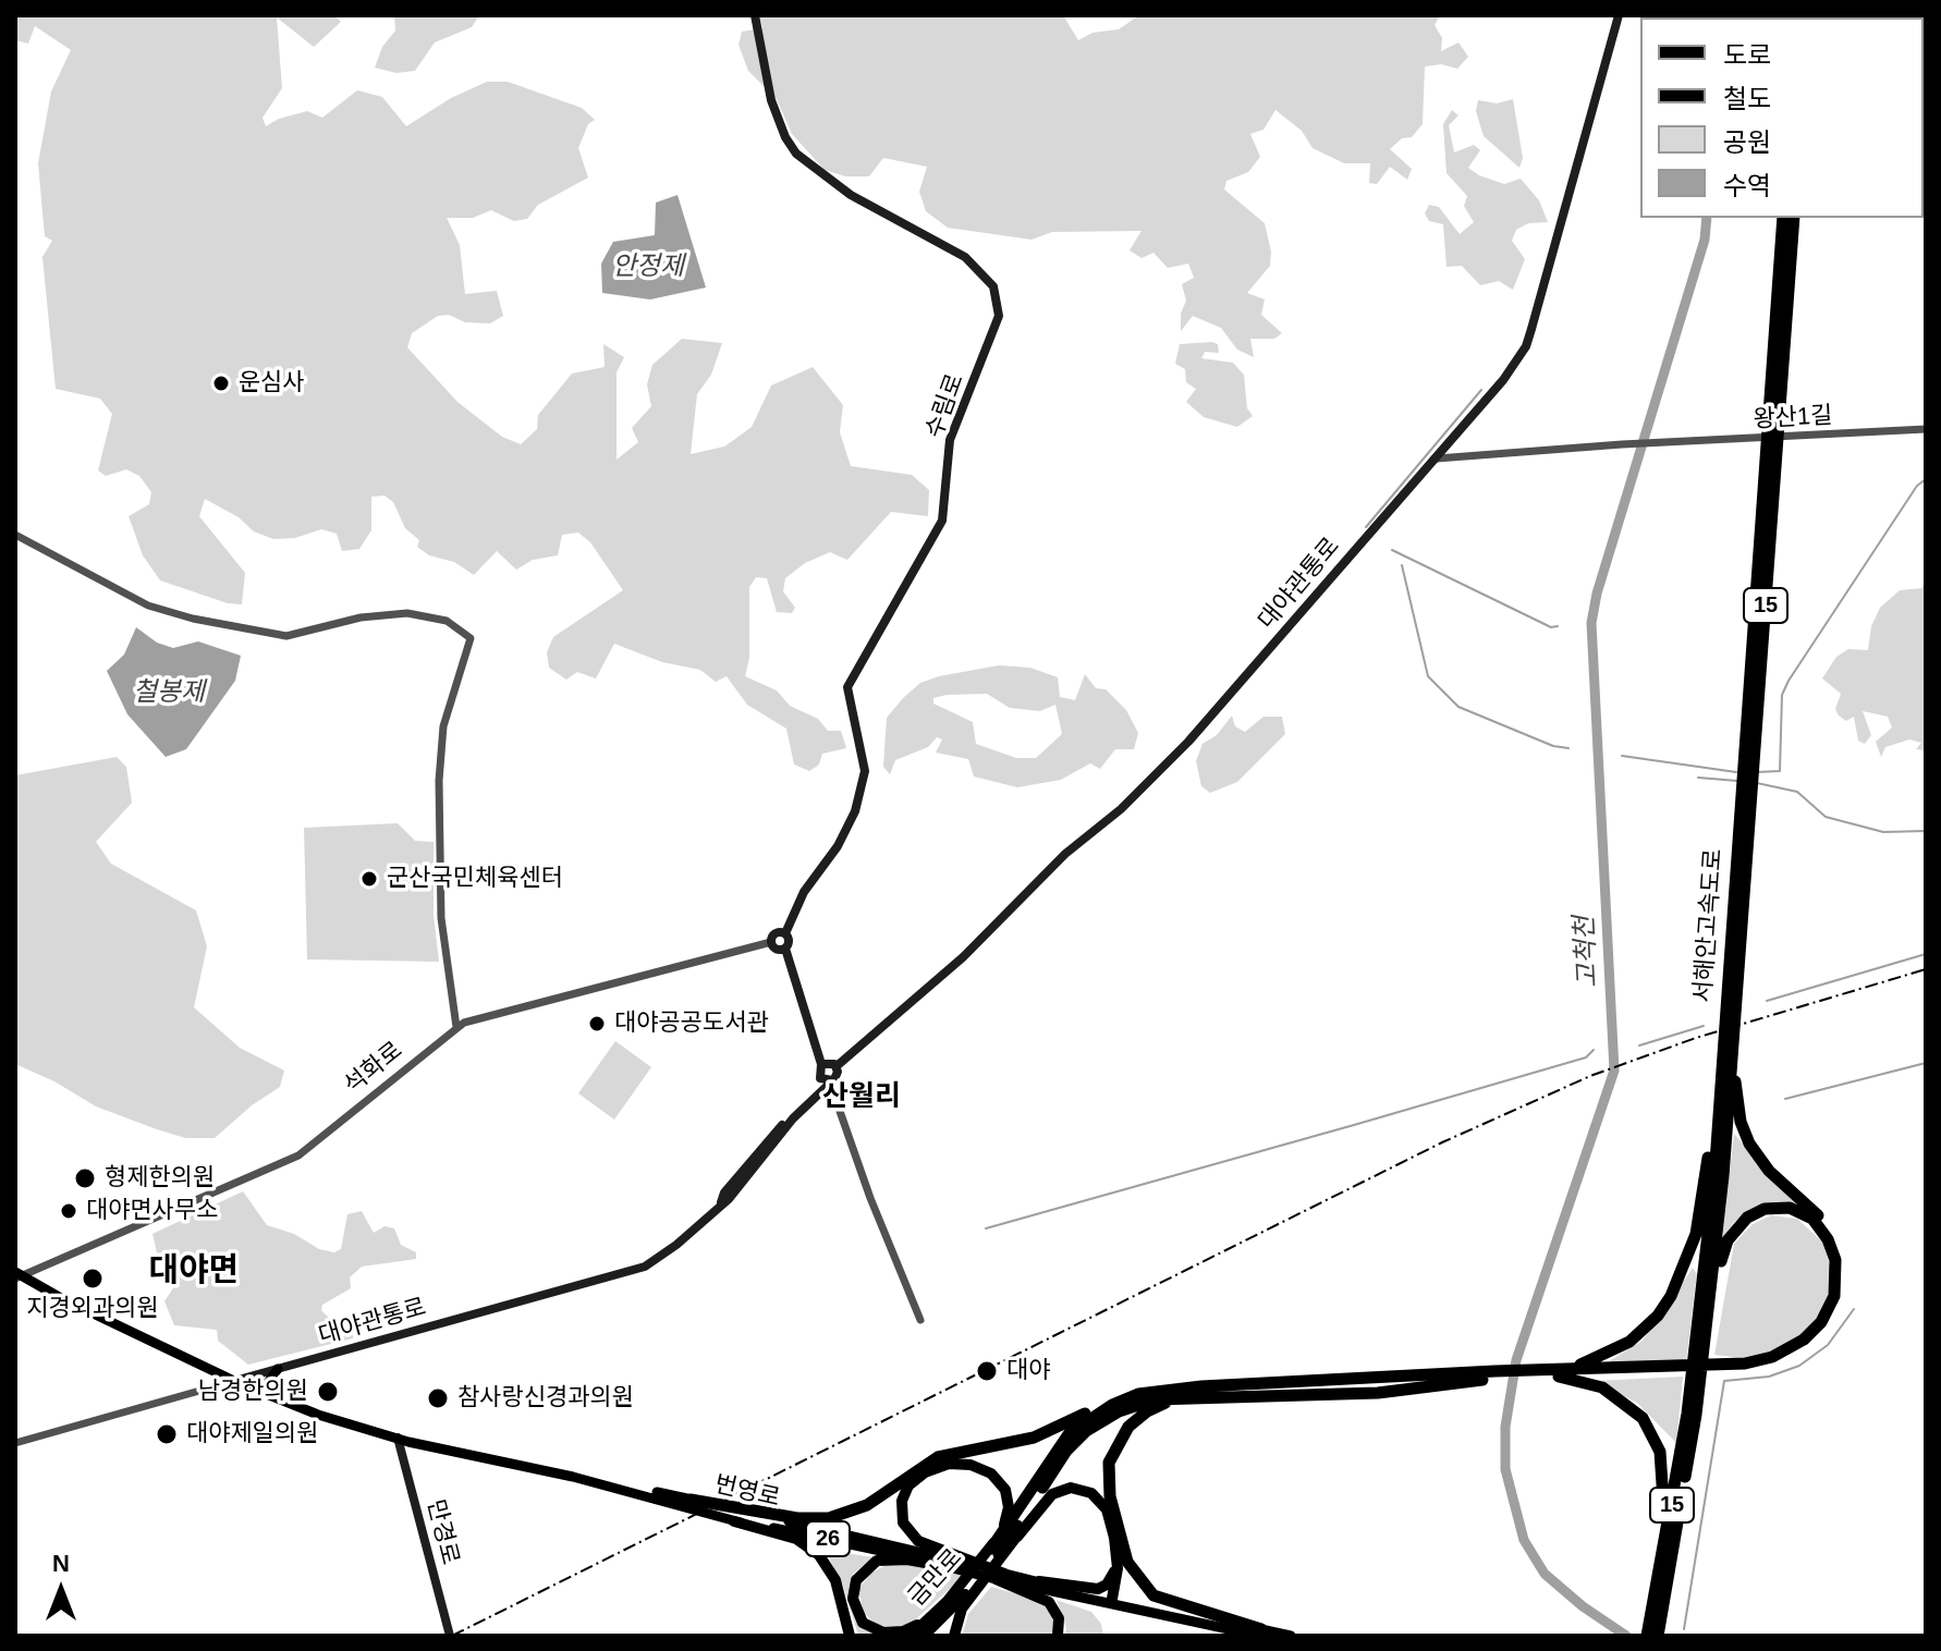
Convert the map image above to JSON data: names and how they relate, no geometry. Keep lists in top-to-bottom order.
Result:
{
  "streets": {
    "highway": ["15", "서해안고속도로", "금만로"],
    "main road": [
      "수림로",
      "대야관통로",
      "번영로",
      "만경로",
      "26"
    ],
    "street": ["왕산1길", "석화로"]
  },
  "crossings": [
    ["수림로", "대야관통로"],
    ["수림로", "석화로"],
    ["왕산1길", "대야관통로"],
    ["대야관통로", "번영로"],
    ["석화로", "번영로"],
    ["번영로", "만경로"]
  ],
  "districts": ["산월리", "대야면"],
  "water": ["안정제", "철봉제", "고척천"],
  "places": [
    "운심사",
    "군산국민체육센터",
    "대야공공도서관",
    "형제한의원",
    "대야면사무소",
    "지경외과의원",
    "대야",
    "남경한의원",
    "참사랑신경과의원",
    "대야제일의원"
  ],
  "legend": [
    "도로",
    "철도",
    "공원",
    "수역"
  ],
  "north": "top"
}
